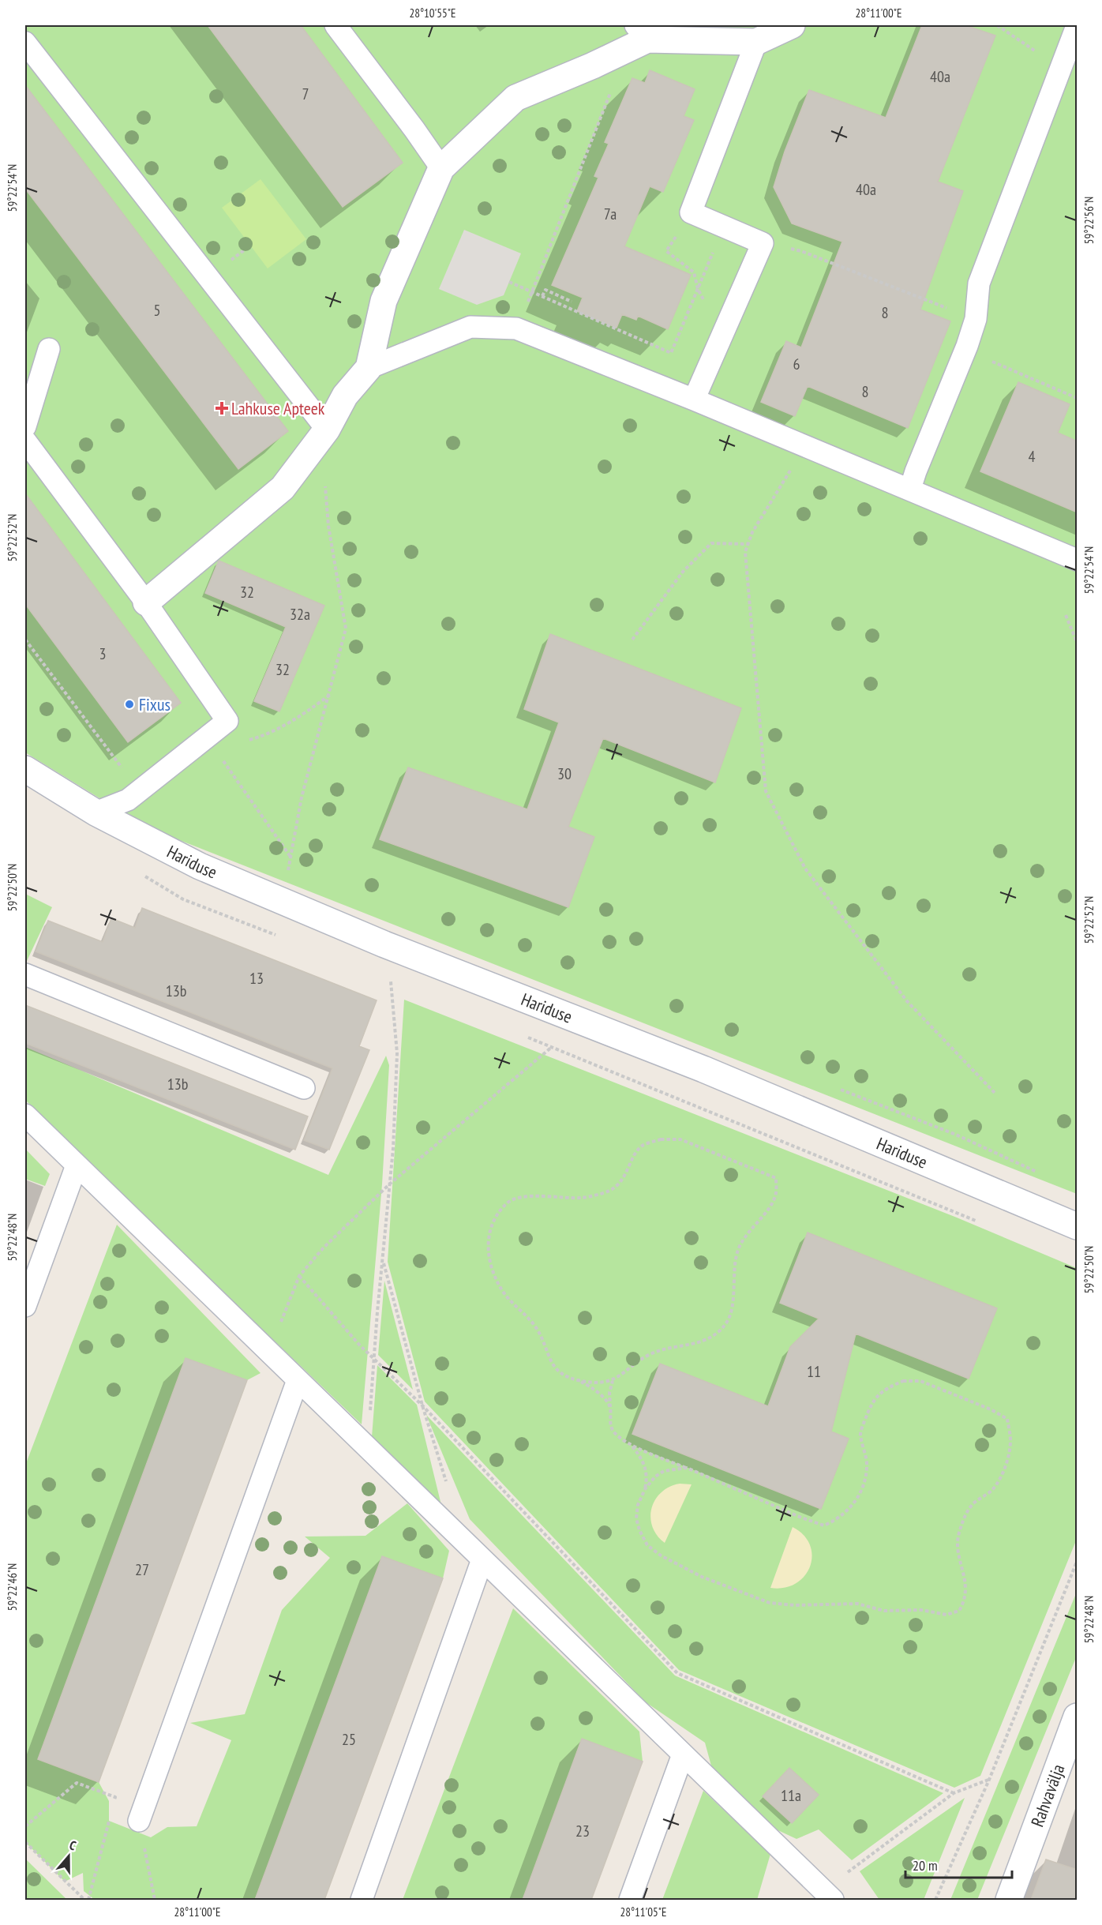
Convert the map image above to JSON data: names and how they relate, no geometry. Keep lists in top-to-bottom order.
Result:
{
  "streets": {
    "street": ["Hariduse", "Rahvavälja"]
  },
  "places": {
    "health": ["Lahkuse Apteek"],
    "other": ["Fixus"]
  },
  "house_numbers": [
    "40a",
    "7",
    "40a",
    "7a",
    "5",
    "8",
    "6",
    "8",
    "4",
    "32",
    "32a",
    "3",
    "32",
    "30",
    "13",
    "13b",
    "13b",
    "11",
    "27",
    "25",
    "11a",
    "23"
  ],
  "scale_bar": "20 m",
  "north": "top",
  "coordinates": [
    "28°10'55\"E",
    "28°11'00\"E",
    "59°22'54\"N",
    "59°22'56\"N",
    "59°22'52\"N",
    "59°22'50\"N",
    "59°22'48\"N",
    "59°22'46\"N",
    "28°11'05\"E"
  ]
}
